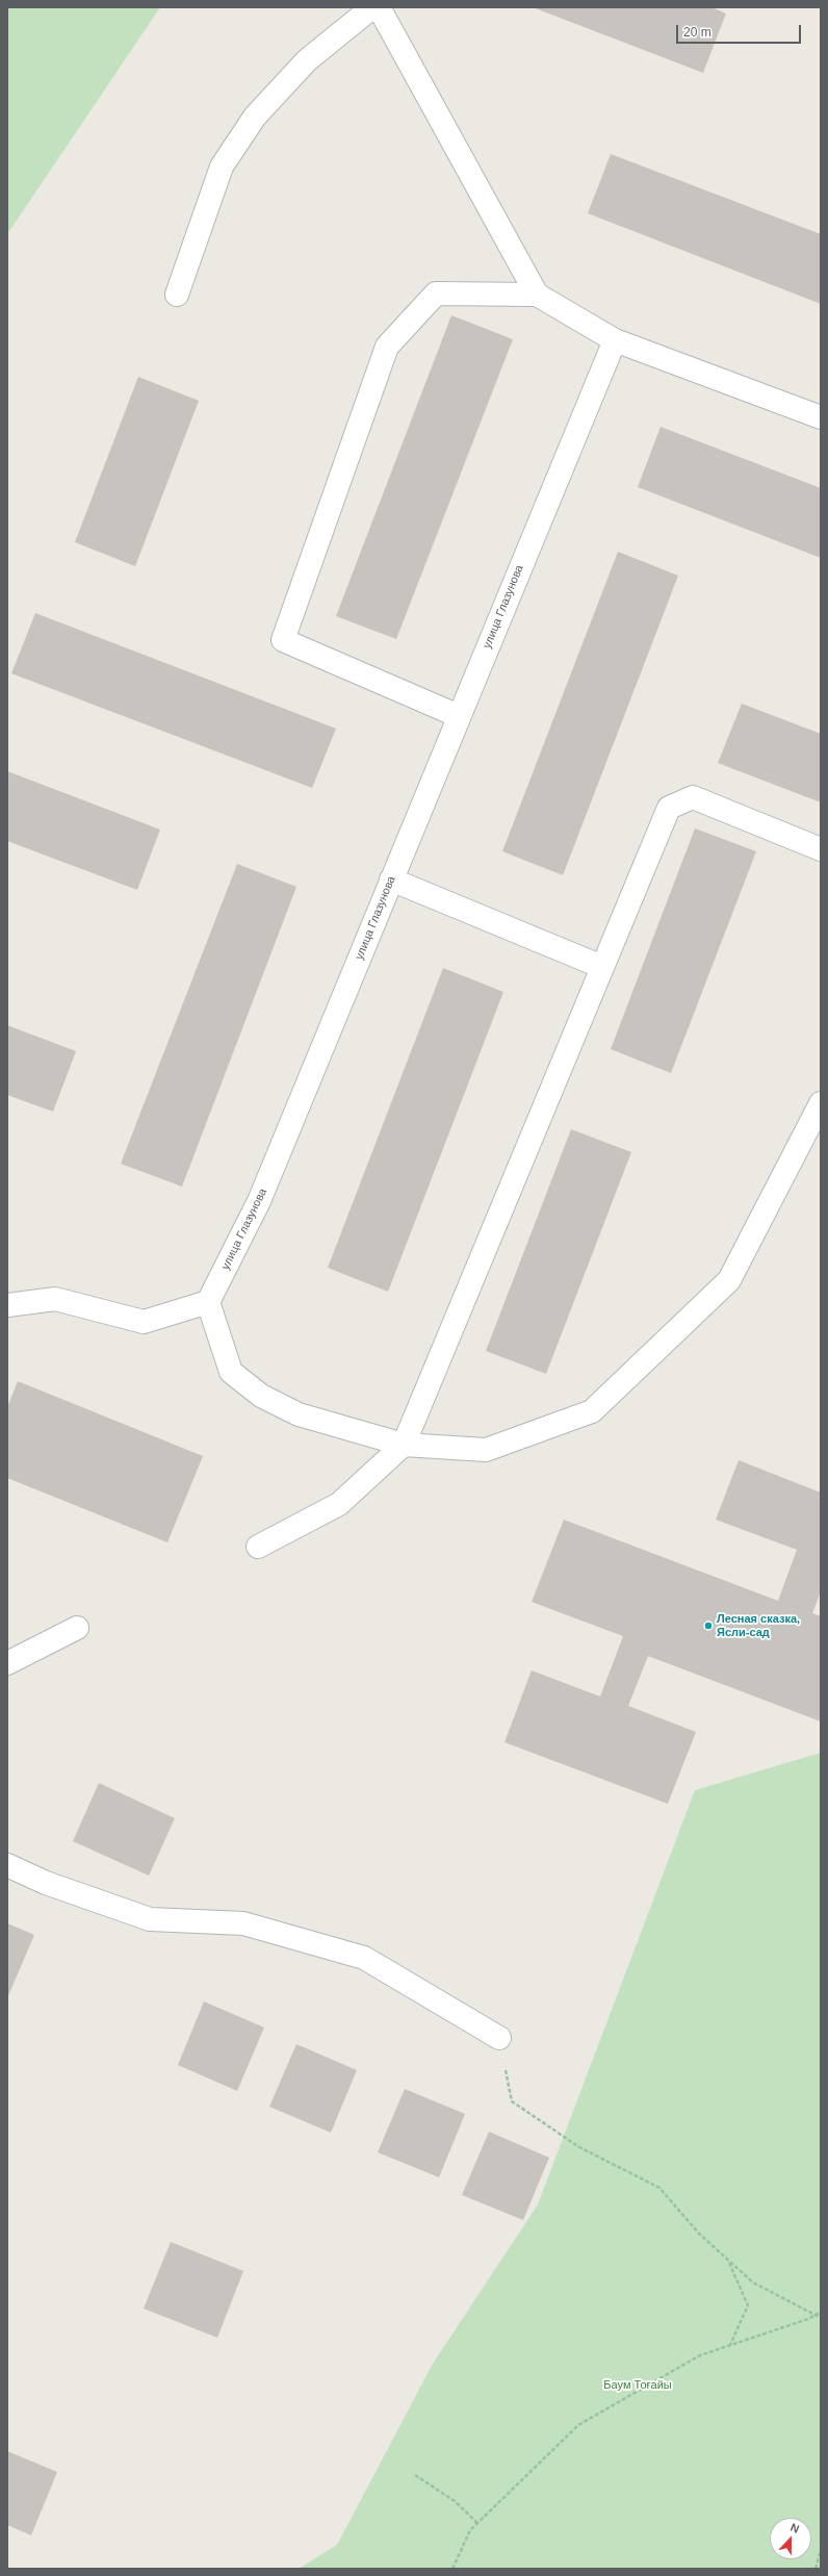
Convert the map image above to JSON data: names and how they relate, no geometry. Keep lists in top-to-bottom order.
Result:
{
  "streets": {
    "street": ["улица Глазунова"]
  },
  "parks": ["Баум Тоғайы"],
  "places": ["Лесная сказка, Ясли-сад"],
  "scale_bar": "20 m",
  "north": "top"
}
